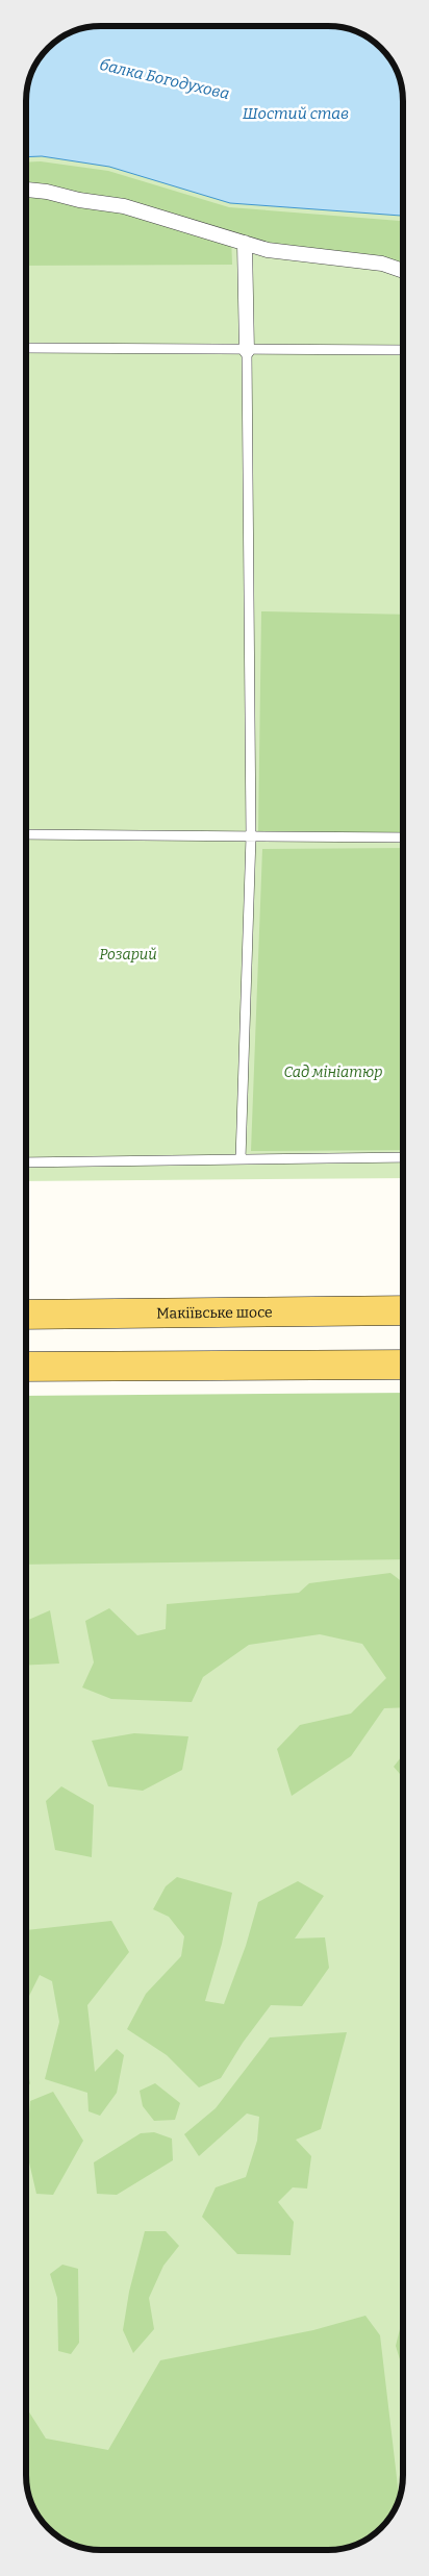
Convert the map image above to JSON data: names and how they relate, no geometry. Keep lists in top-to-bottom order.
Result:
{
  "streets": {
    "main road": ["Макіївське шосе"]
  },
  "water": ["балка Богодухова", "Шостий став"],
  "parks": ["Розарий", "Сад мініатюр"]
}
